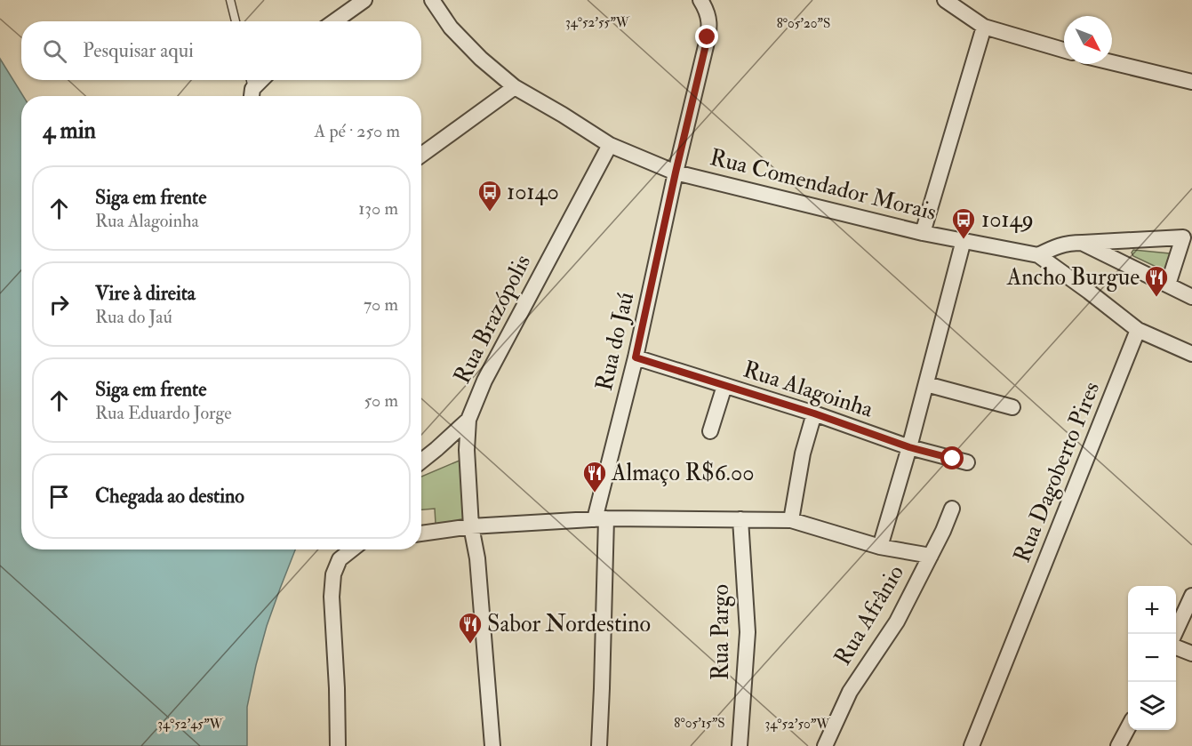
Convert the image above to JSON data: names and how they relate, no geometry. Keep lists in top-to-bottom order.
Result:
{
  "streets": {
    "street": [
      "Rua Comendador Morais",
      "Rua Brazópolis",
      "Rua do Jaú",
      "Rua Alagoinha",
      "Rua Dagoberto Pires",
      "Rua Afrânio",
      "Rua Pargo"
    ]
  },
  "crossings": [
    ["Rua Comendador Morais", "Rua Brazópolis"],
    ["Rua Comendador Morais", "Rua do Jaú"],
    ["Rua do Jaú", "Rua Alagoinha"]
  ],
  "places": {
    "bus stop": ["10140", "10149"],
    "restaurant": ["Ancho Burgue", "Almaço R$6.00", "Sabor Nordestino"]
  },
  "north": "bottom right",
  "page": {
    "search": "Pesquisar aqui",
    "heading": ["4 min", "A pé · 250 m"],
    "list": [
      ["Siga em frente", "Rua Alagoinha", "130 m"],
      ["Vire à direita", "Rua do Jaú", "70 m"],
      ["Siga em frente", "Rua Eduardo Jorge", "50 m"],
      "Chegada ao destino"
    ],
    "map_buttons": ["+", "−"]
  },
  "coordinates": [
    "34°52'55\"W",
    "8°05'20\"S",
    "8°05'15\"S",
    "34°52'45\"W",
    "34°52'50\"W"
  ]
}
